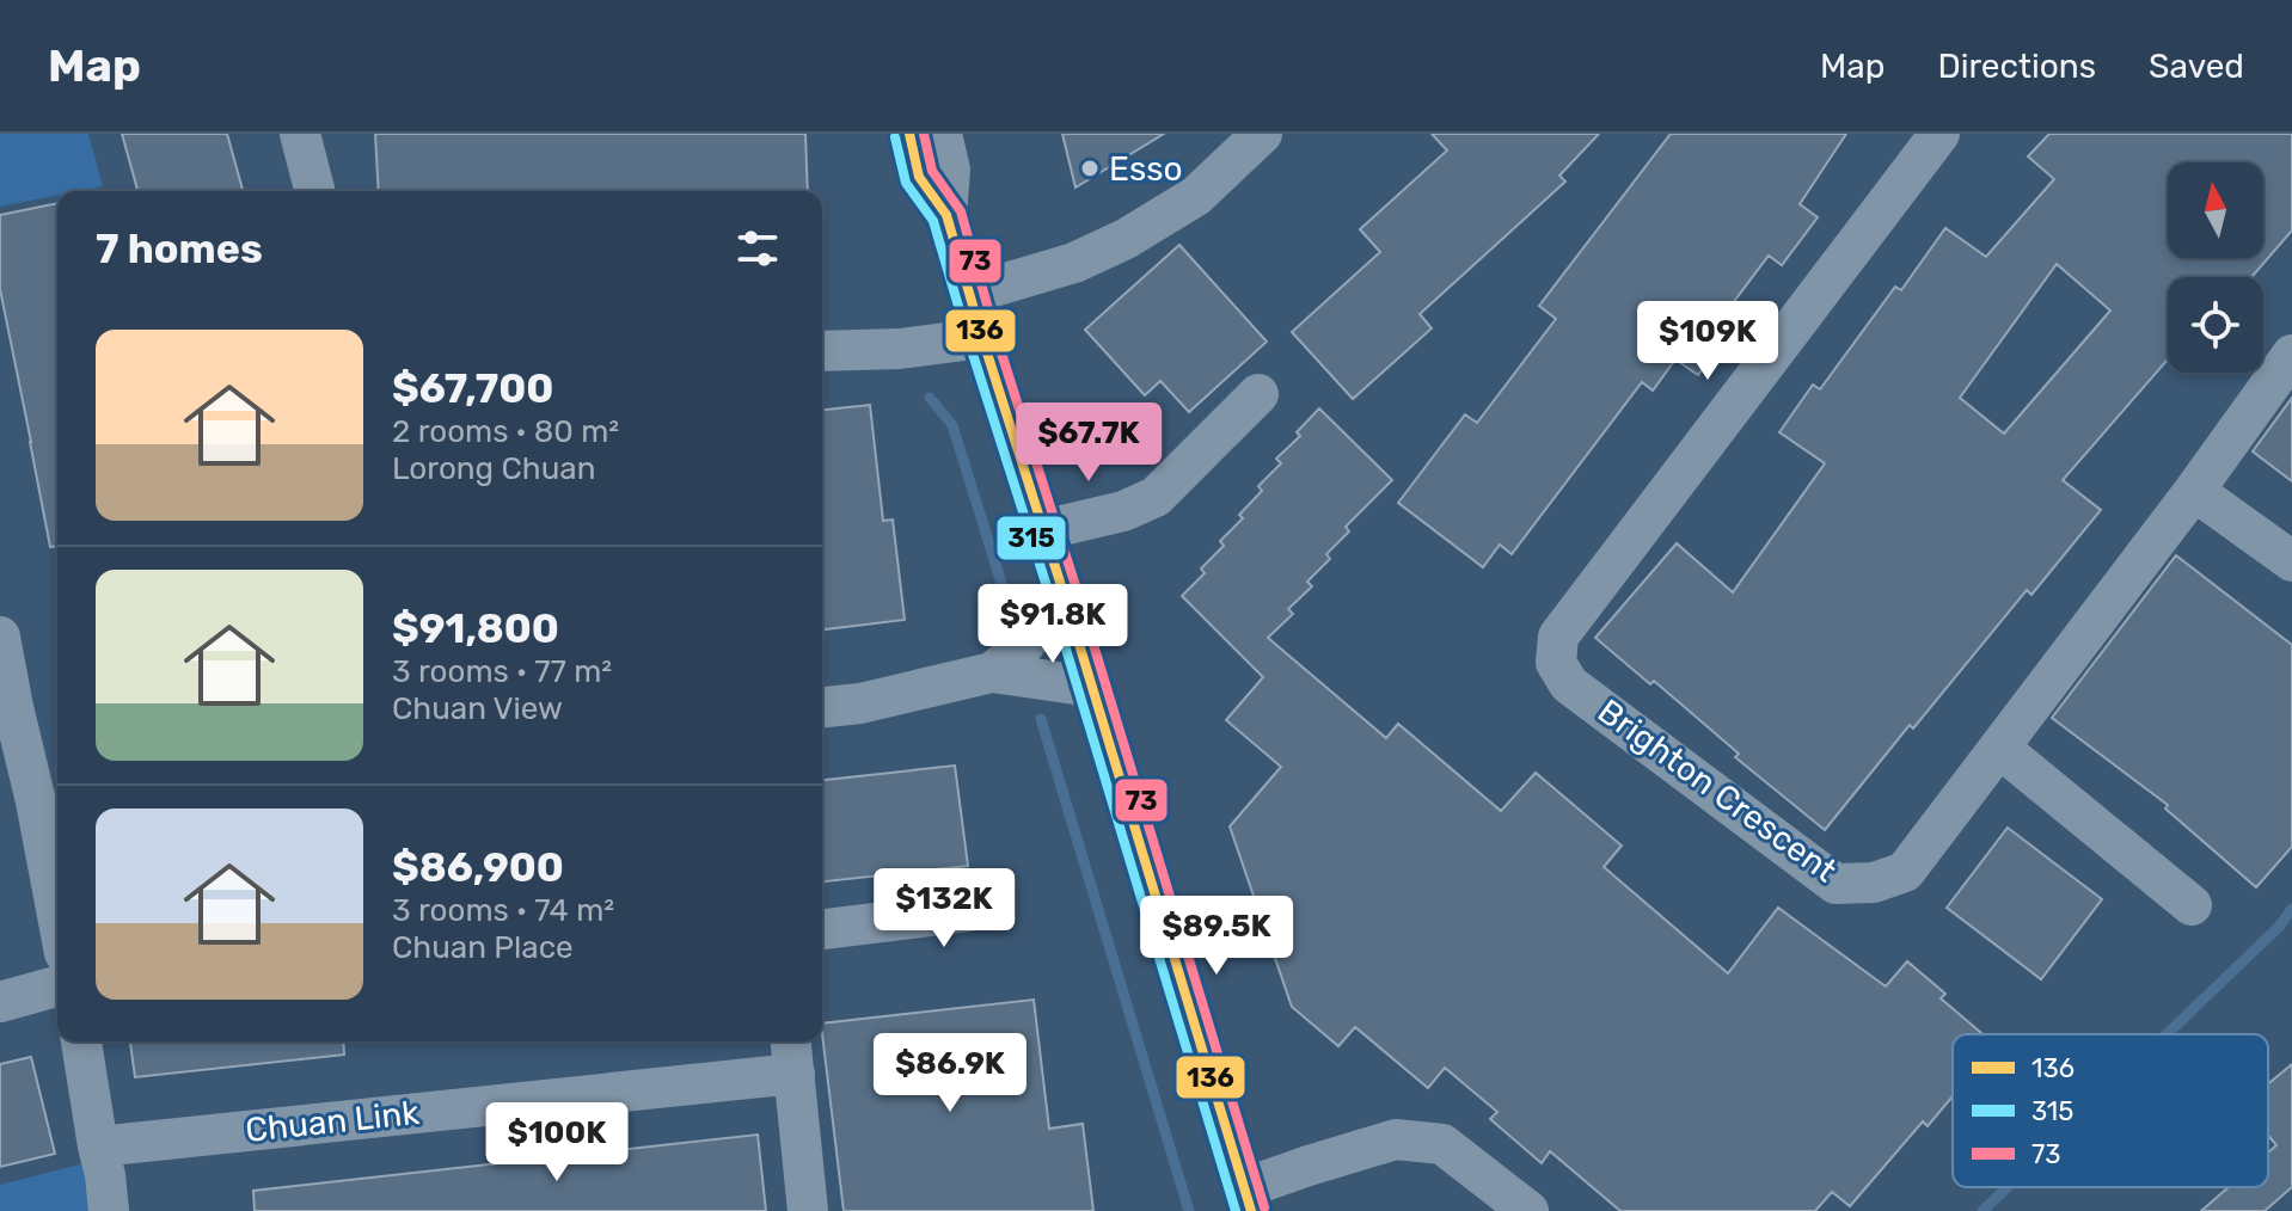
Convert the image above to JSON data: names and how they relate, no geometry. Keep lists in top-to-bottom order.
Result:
{
  "streets": {
    "street": ["Brighton Crescent", "Chuan Link"]
  },
  "places": ["Esso"],
  "lines": ["transit line 136", "transit line 73", "transit line 315"],
  "legend": ["136", "315", "73"],
  "north": "top",
  "page": {
    "header": "Map",
    "nav": ["Map", "Directions", "Saved"],
    "heading": "7 homes",
    "price": [
      "$109K",
      "$67.7K",
      "$91.8K",
      "$132K",
      "$89.5K",
      "$86.9K",
      "$100K"
    ],
    "list": [
      {
        "name": "$67,700",
        "note": "2 rooms · 80 m² · Lorong Chuan"
      },
      {
        "name": "$91,800",
        "note": "3 rooms · 77 m² · Chuan View"
      },
      {
        "name": "$86,900",
        "note": "3 rooms · 74 m² · Chuan Place"
      }
    ]
  }
}
